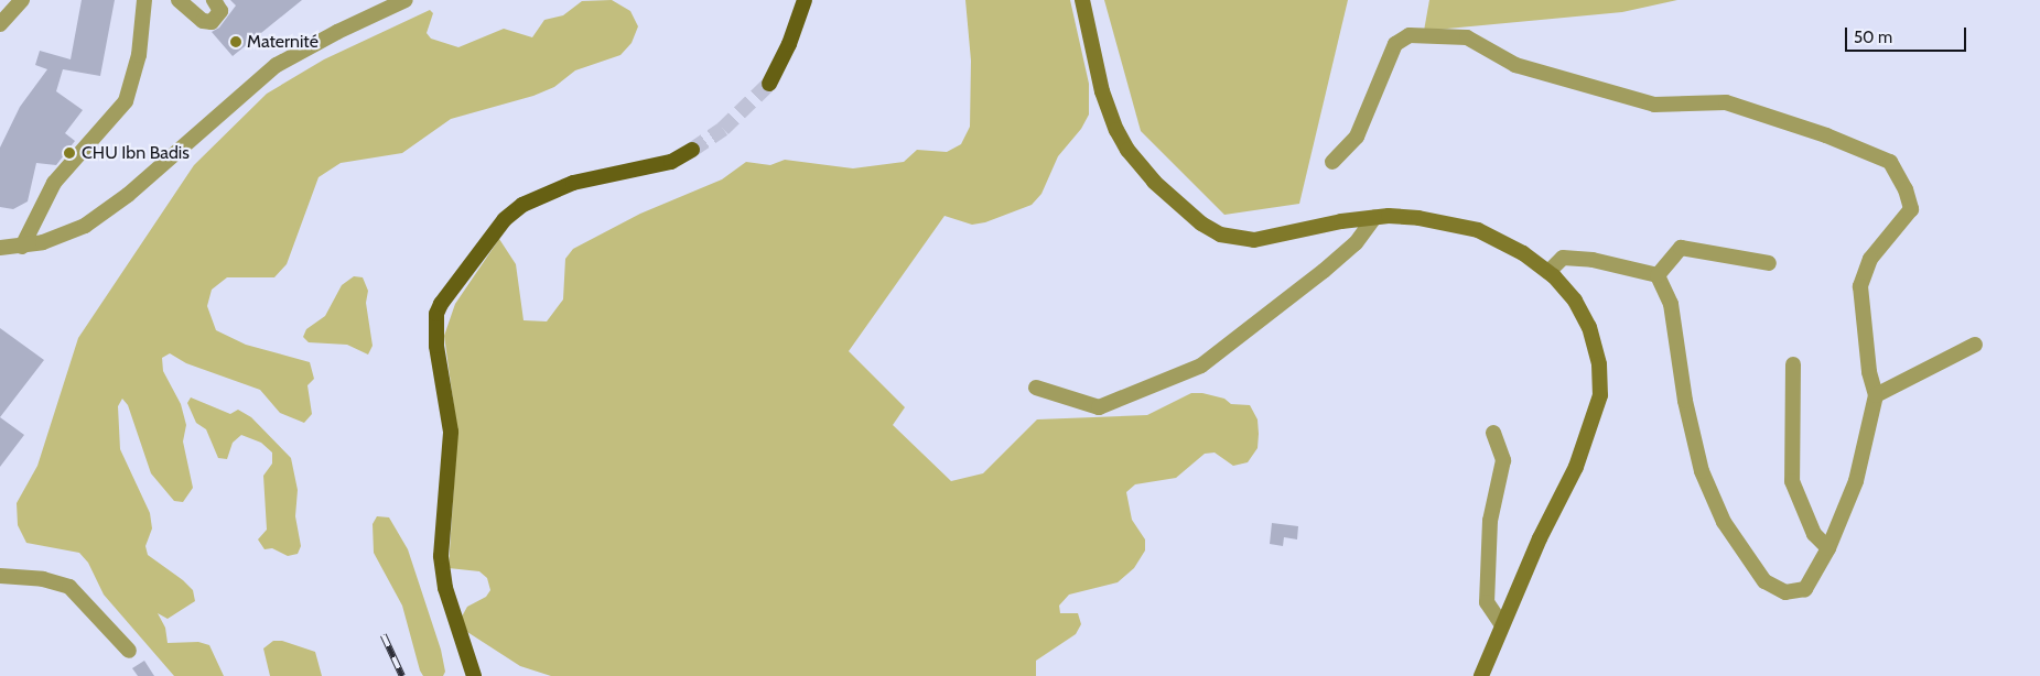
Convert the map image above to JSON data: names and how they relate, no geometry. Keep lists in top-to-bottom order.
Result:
{
  "places": ["Maternité", "CHU Ibn Badis"],
  "scale_bar": "50 m"
}
